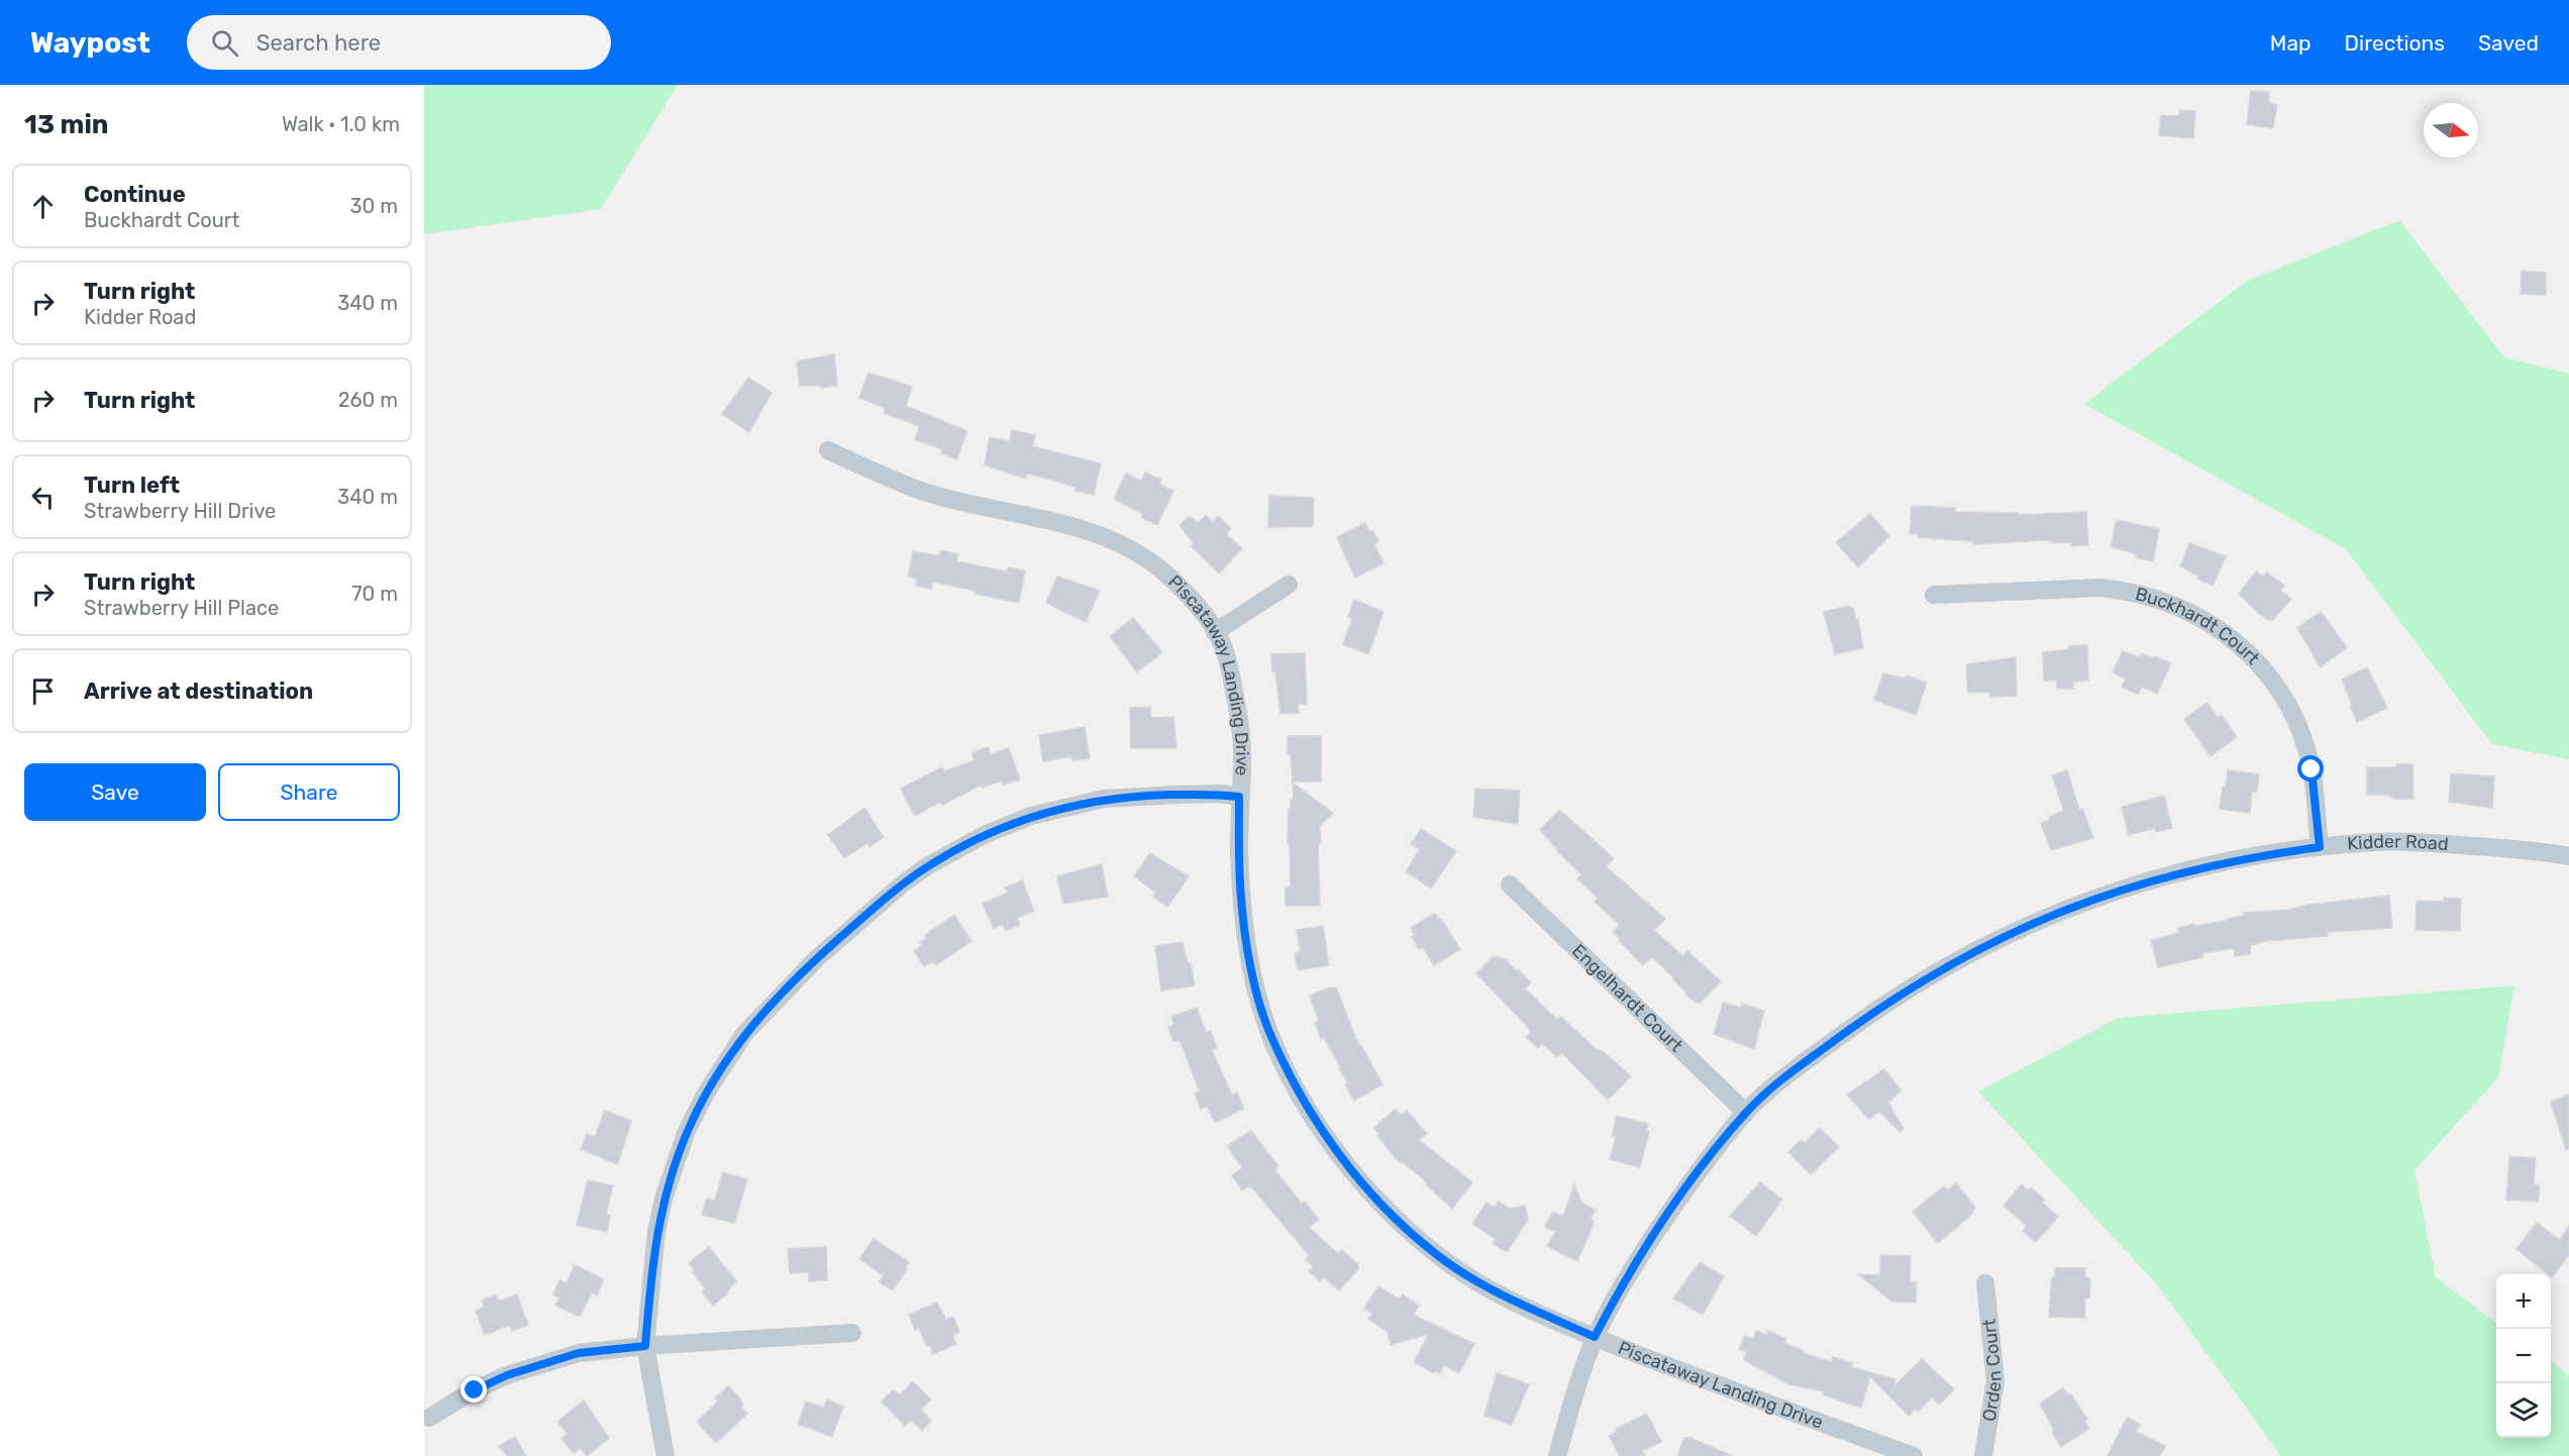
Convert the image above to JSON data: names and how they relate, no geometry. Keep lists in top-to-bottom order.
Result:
{
  "streets": {
    "street": [
      "Buckhardt Court",
      "Piscataway Landing Drive",
      "Kidder Road",
      "Engelhardt Court",
      "Orden Court"
    ]
  },
  "crossings": [
    ["Buckhardt Court", "Kidder Road"],
    ["Piscataway Landing Drive", "Kidder Road"],
    ["Kidder Road", "Engelhardt Court"]
  ],
  "north": "right",
  "page": {
    "header": "Waypost",
    "search": "Search here",
    "nav": ["Map", "Directions", "Saved"],
    "heading": ["13 min", "Walk · 1.0 km"],
    "list": [
      ["Continue", "Buckhardt Court", "30 m"],
      ["Turn right", "Kidder Road", "340 m"],
      ["Turn right", "260 m"],
      ["Turn left", "Strawberry Hill Drive", "340 m"],
      ["Turn right", "Strawberry Hill Place", "70 m"],
      "Arrive at destination"
    ],
    "buttons": ["Save", "Share"],
    "map_buttons": ["+", "−"]
  }
}
